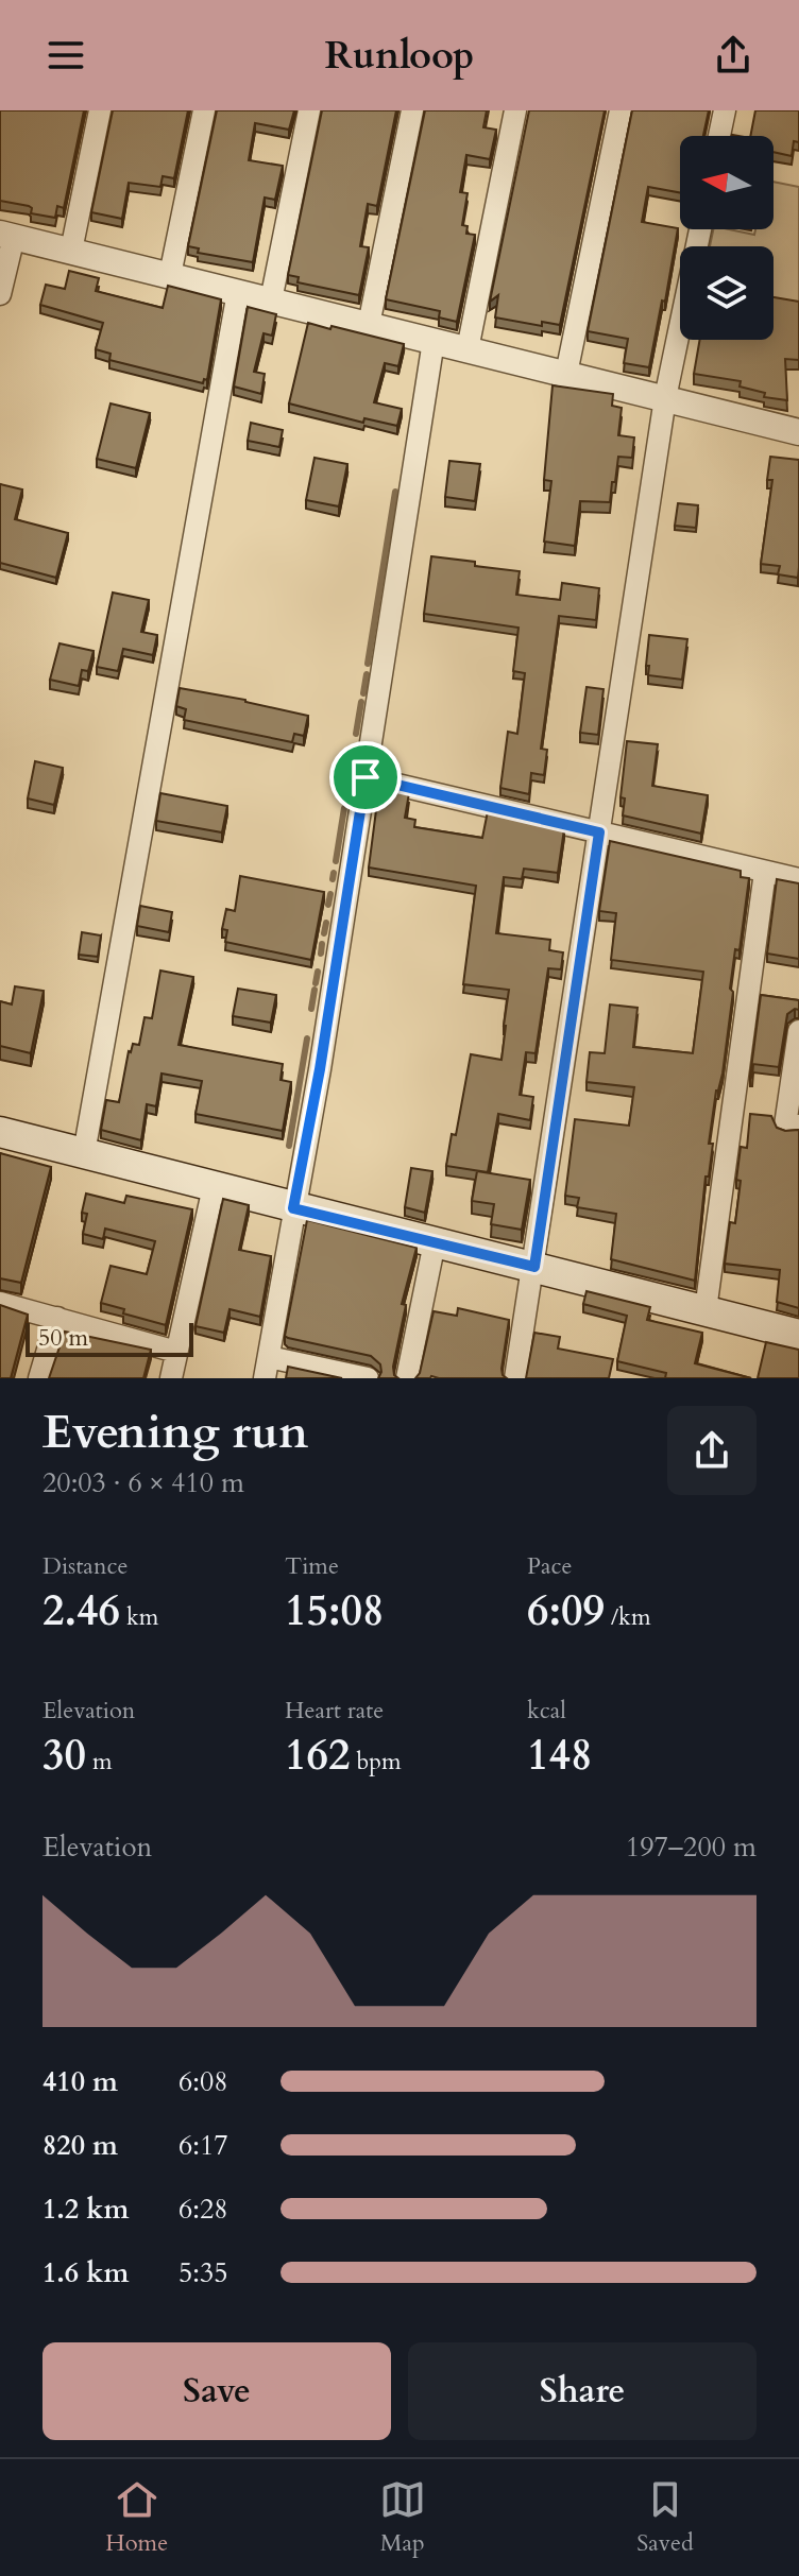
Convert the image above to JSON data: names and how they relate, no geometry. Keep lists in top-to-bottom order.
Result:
{
  "scale_bar": "50 m",
  "north": "left",
  "page": {
    "header": "Runloop",
    "scale": "50 m",
    "heading": ["Evening run", "20:03 · 6 × 410 m"],
    "stats": [
      ["Distance", "2.46 km"],
      ["Time", "15:08"],
      ["Pace", "6:09 /km"],
      ["Elevation", "30 m"],
      ["Heart rate", "162 bpm"],
      ["kcal", "148"]
    ],
    "chart": ["Elevation", "197–200 m"],
    "list": [
      {
        "name": "410 m",
        "note": "6:08"
      },
      {
        "name": "820 m",
        "note": "6:17"
      },
      {
        "name": "1.2 km",
        "note": "6:28"
      },
      {
        "name": "1.6 km",
        "note": "5:35"
      }
    ],
    "buttons": ["Save", "Share"],
    "tabs": ["Home", "Map", "Saved"]
  }
}
